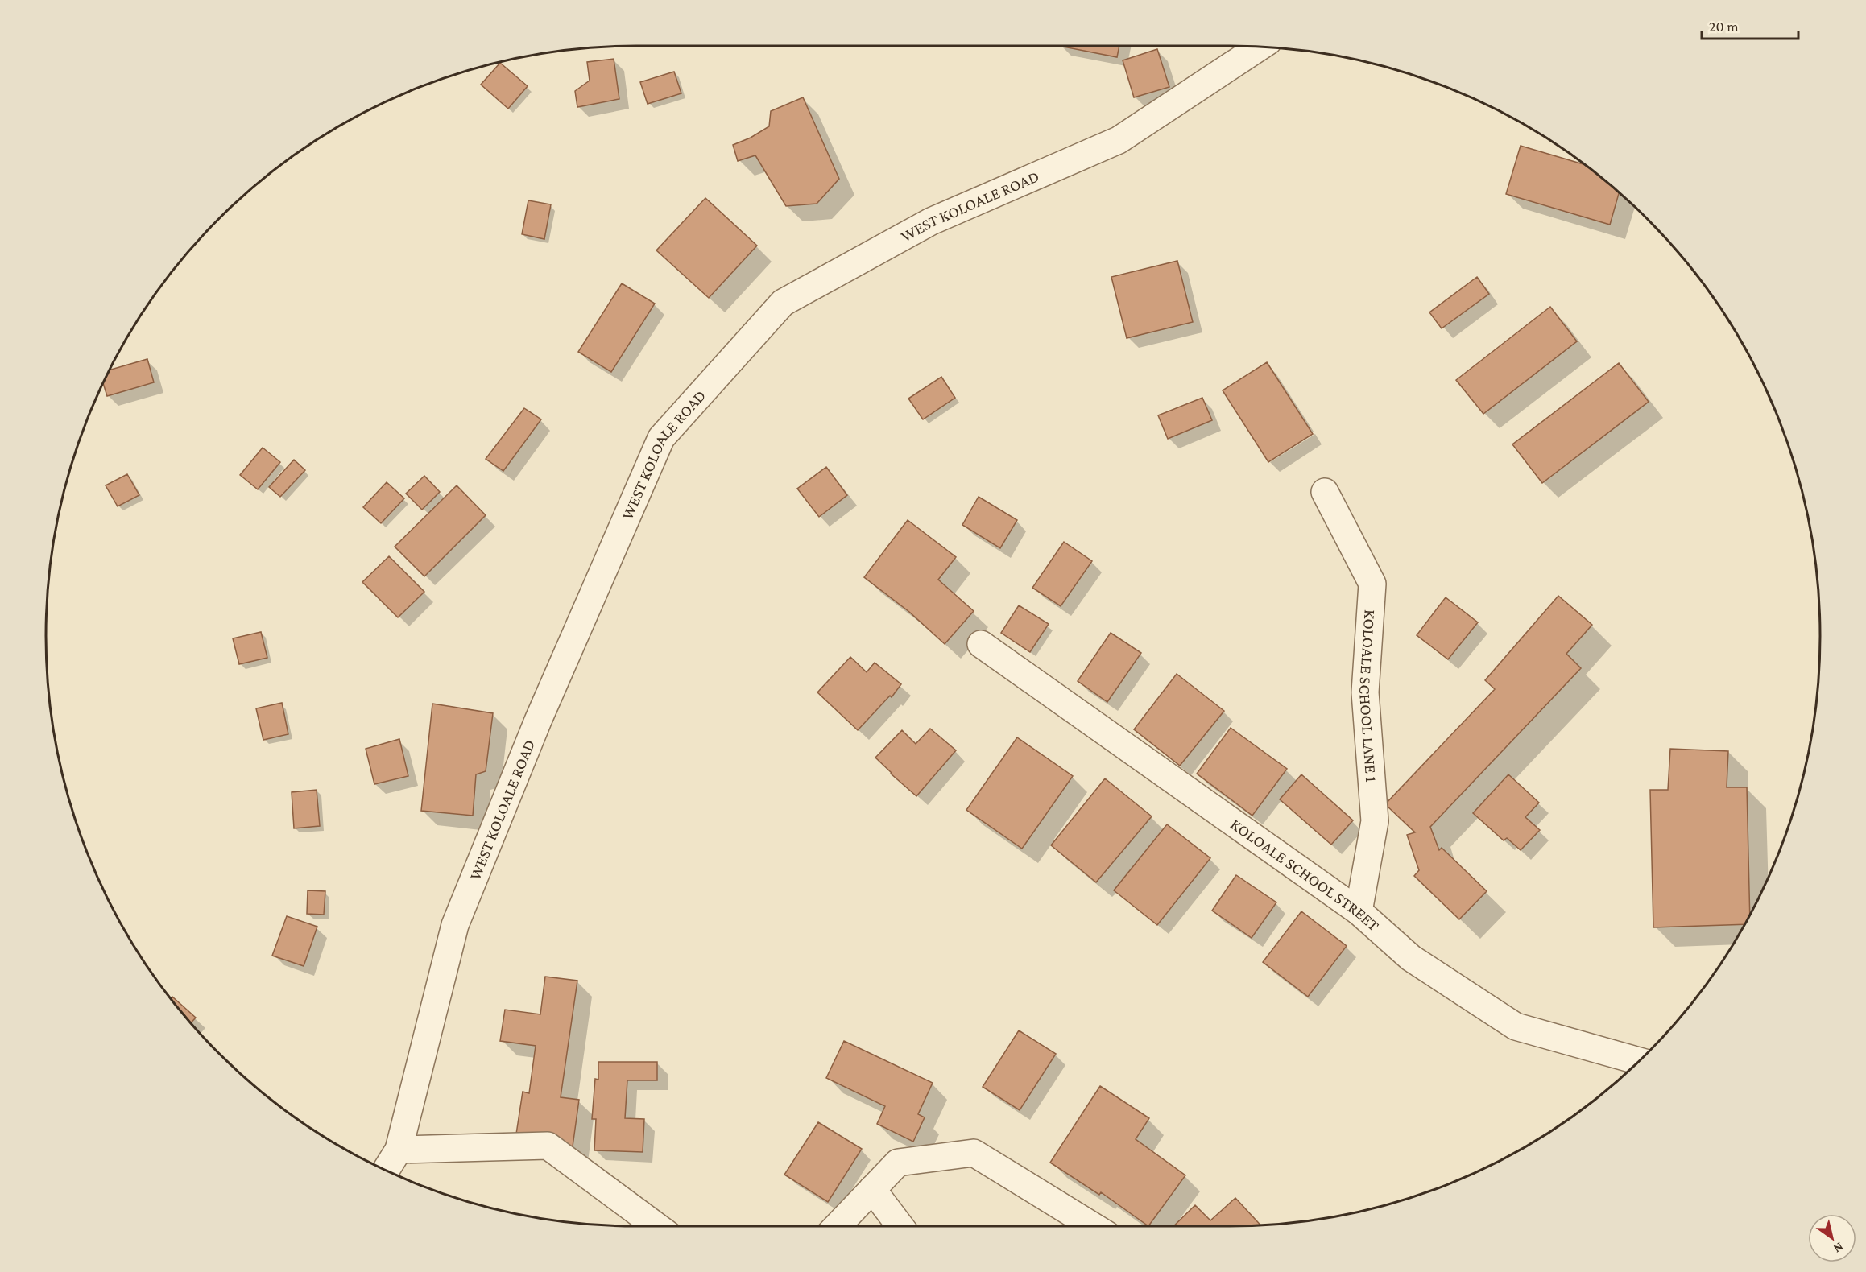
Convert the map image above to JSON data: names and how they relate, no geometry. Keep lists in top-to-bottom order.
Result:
{
  "streets": {
    "street": ["WEST KOLOALE ROAD", "KOLOALE SCHOOL LANE 1", "KOLOALE SCHOOL STREET"]
  },
  "crossings": [
    ["KOLOALE SCHOOL LANE 1", "KOLOALE SCHOOL STREET"]
  ],
  "scale_bar": "20 m",
  "north": "bottom right"
}
